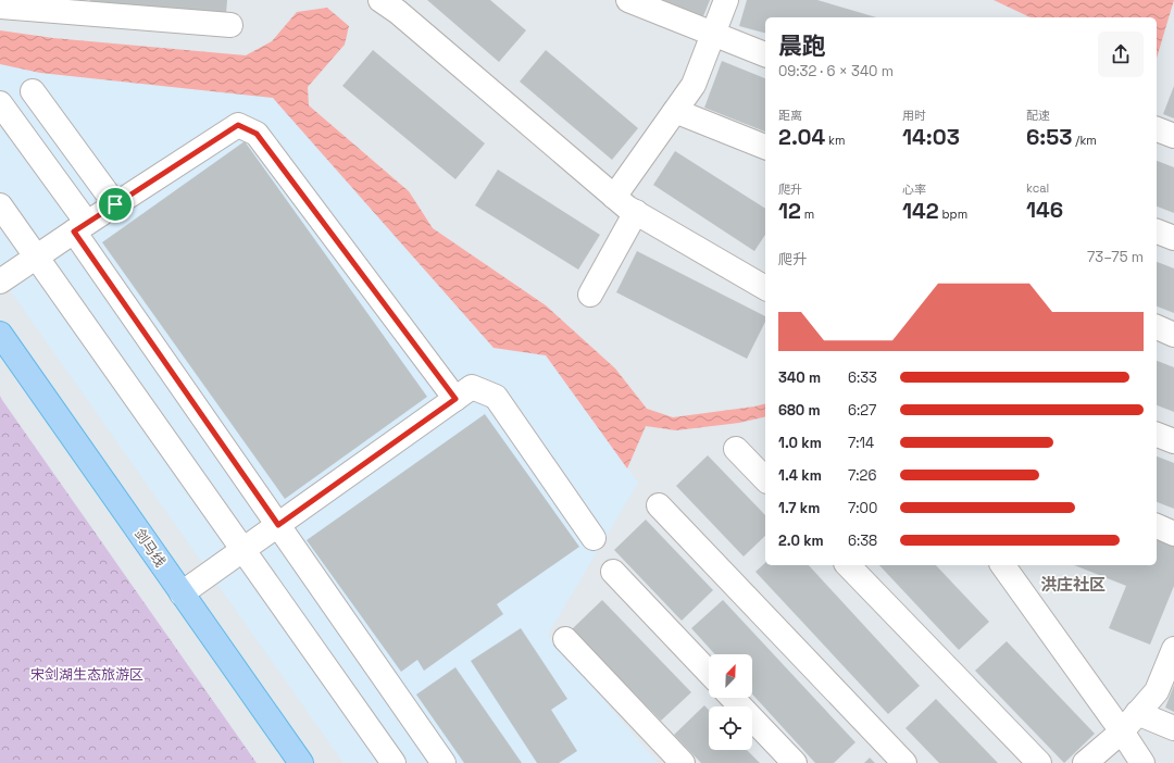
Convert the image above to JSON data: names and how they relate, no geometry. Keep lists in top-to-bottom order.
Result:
{
  "streets": {
    "main road": ["剑马线"]
  },
  "districts": ["洪庄社区"],
  "parks": ["宋剑湖生态旅游区"],
  "north": "top right",
  "page": {
    "heading": ["晨跑", "09:32 · 6 × 340 m"],
    "stats": [
      ["距离", "2.04 km"],
      ["用时", "14:03"],
      ["配速", "6:53 /km"],
      ["爬升", "12 m"],
      ["心率", "142 bpm"],
      ["kcal", "146"]
    ],
    "chart": ["爬升", "73–75 m"],
    "list": [
      {
        "name": "340 m",
        "note": "6:33"
      },
      {
        "name": "680 m",
        "note": "6:27"
      },
      {
        "name": "1.0 km",
        "note": "7:14"
      },
      {
        "name": "1.4 km",
        "note": "7:26"
      },
      {
        "name": "1.7 km",
        "note": "7:00"
      },
      {
        "name": "2.0 km",
        "note": "6:38"
      }
    ]
  }
}
